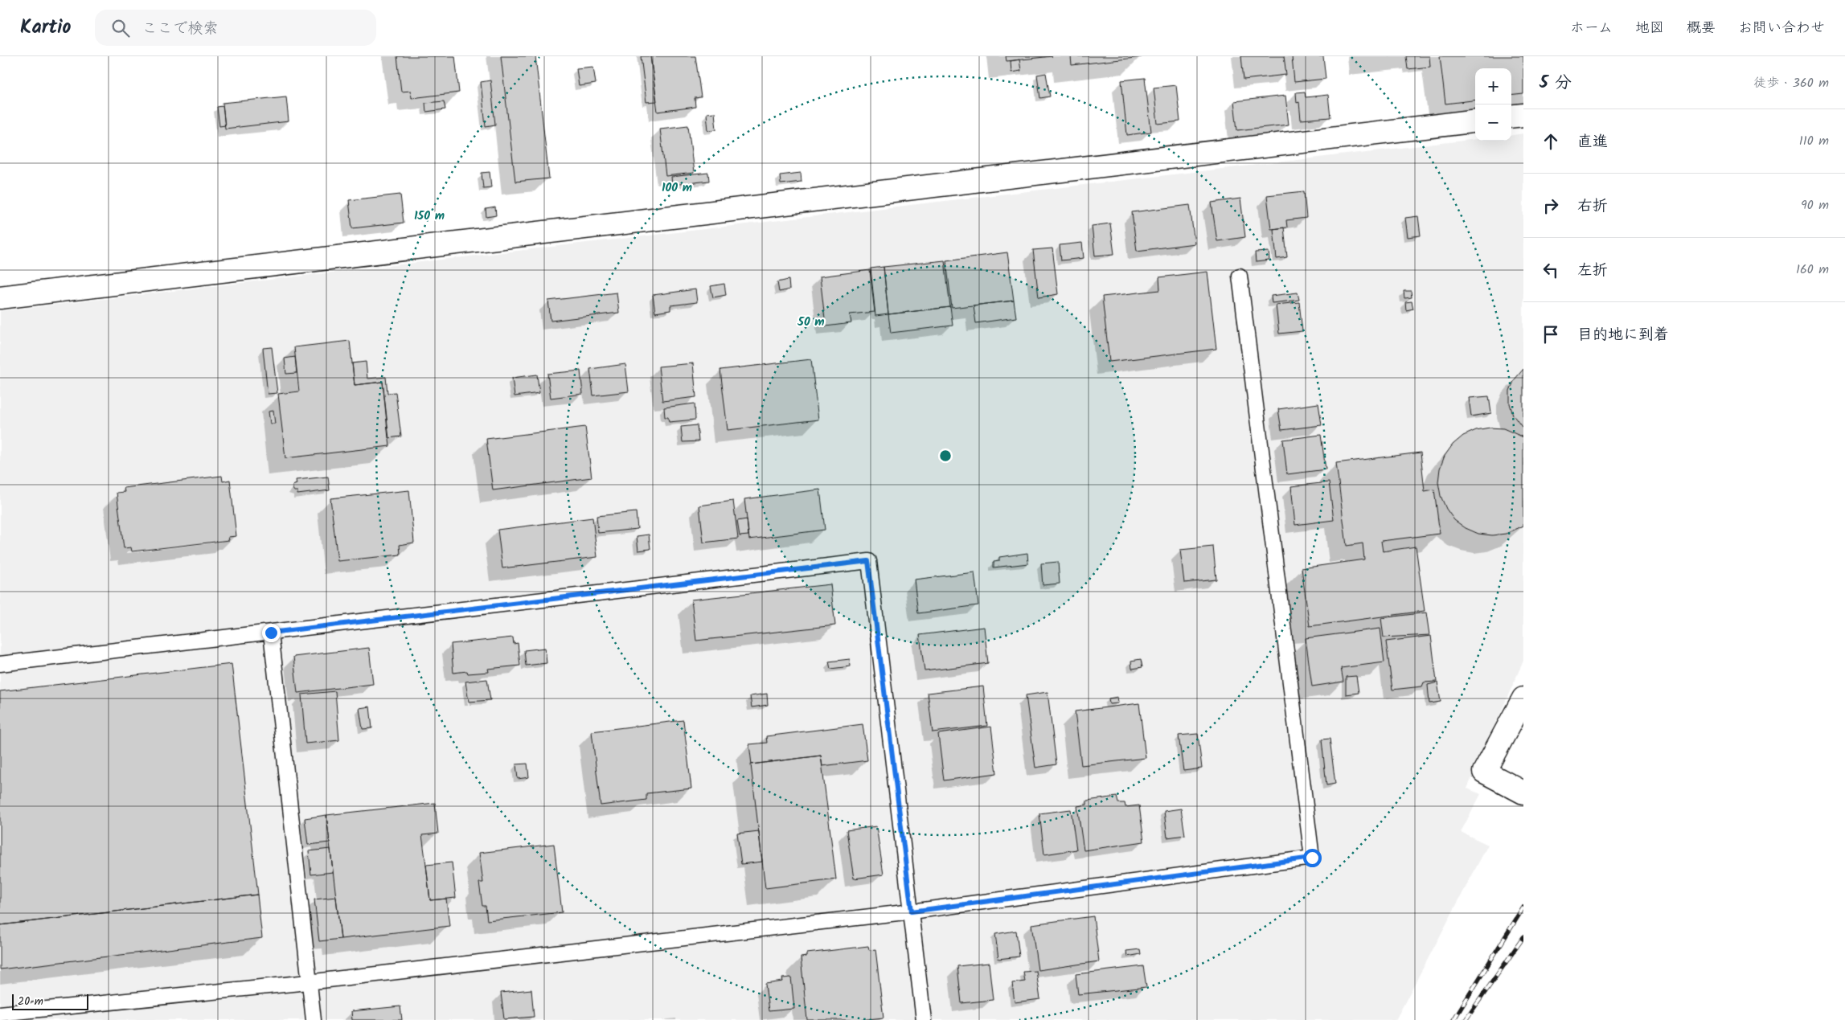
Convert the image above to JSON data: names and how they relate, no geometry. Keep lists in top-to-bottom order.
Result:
{
  "scale_bar": "20 m",
  "page": {
    "header": "Kartio",
    "search": "ここで検索",
    "nav": [
      "ホーム",
      "地図",
      "概要",
      "お問い合わせ"
    ],
    "heading": ["5 分", "徒歩 · 360 m"],
    "map_buttons": ["+", "−"],
    "list": [
      ["直進", "110 m"],
      ["右折", "90 m"],
      ["左折", "160 m"],
      "目的地に到着"
    ],
    "scale": "20 m"
  },
  "rings": ["100 m", "150 m", "50 m"]
}
